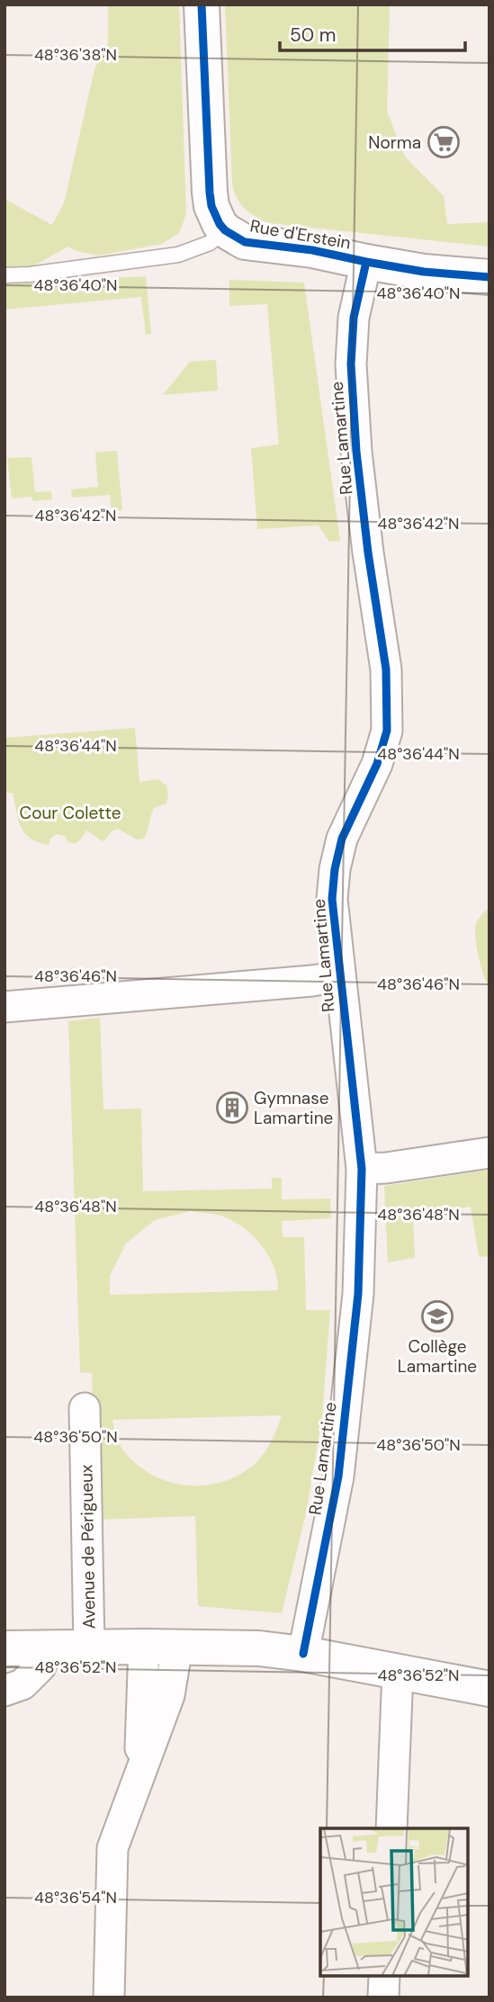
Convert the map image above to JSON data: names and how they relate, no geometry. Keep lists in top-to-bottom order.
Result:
{
  "streets": {
    "street": ["Rue d'Erstein", "Rue Lamartine", "Avenue de Périgueux"]
  },
  "crossings": [
    ["Rue d'Erstein", "Rue Lamartine"],
    ["Rue Lamartine", "Avenue de Périgueux"]
  ],
  "parks": ["Cour Colette"],
  "places": {
    "supermarket": ["Norma"],
    "building": ["Gymnase Lamartine"],
    "school or university": ["Collège Lamartine"]
  },
  "scale_bar": "50 m",
  "coordinates": [
    "48°36'38\"N",
    "48°36'40\"N",
    "48°36'42\"N",
    "48°36'44\"N",
    "48°36'46\"N",
    "48°36'48\"N",
    "48°36'50\"N",
    "48°36'52\"N",
    "48°36'54\"N"
  ]
}
